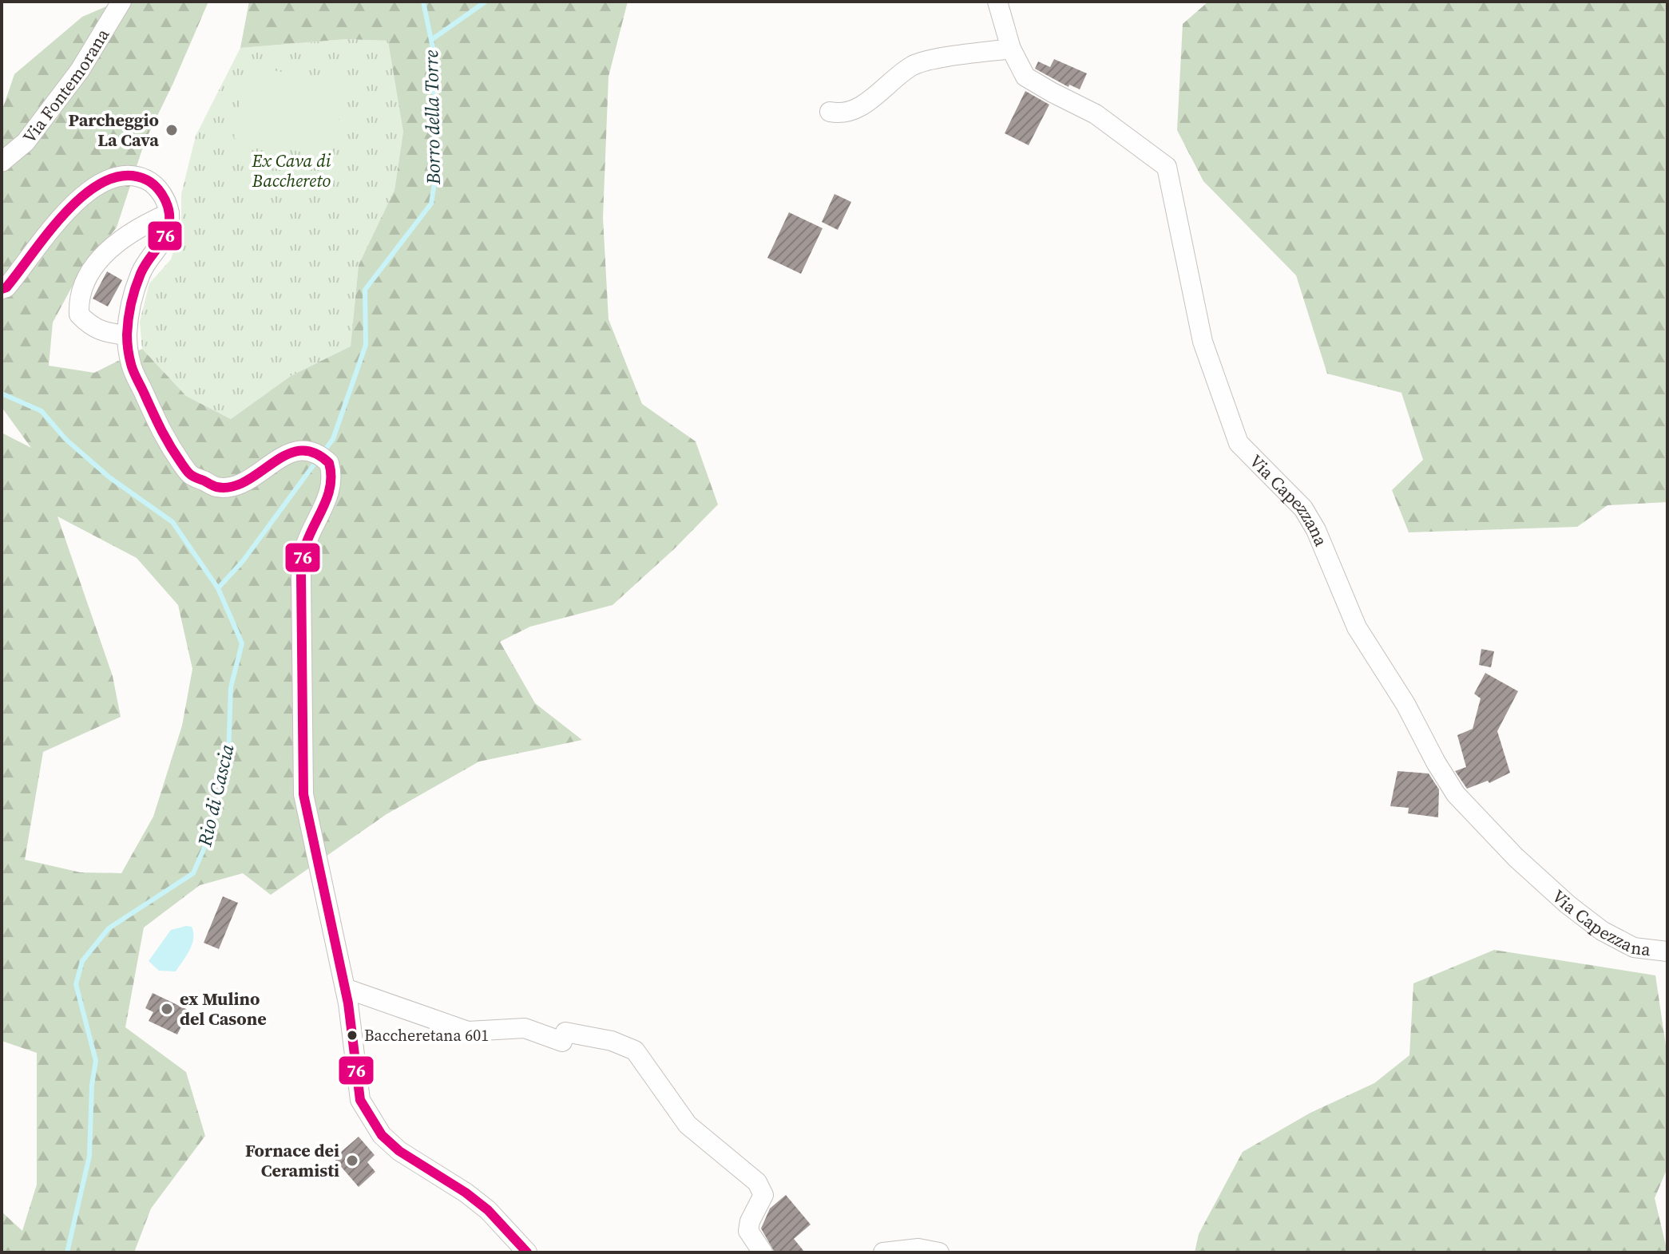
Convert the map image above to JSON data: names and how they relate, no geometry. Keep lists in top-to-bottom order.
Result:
{
  "streets": {
    "street": ["Via Fontemorana", "Via Capezzana"]
  },
  "water": ["Borro della Torre", "Rio di Cascia"],
  "parks": ["Ex Cava di Bacchereto"],
  "places": [
    "Parcheggio La Cava",
    "ex Mulino del Casone",
    "Baccheretana 601",
    "Fornace dei Ceramisti"
  ],
  "lines": ["transit line 76"]
}
